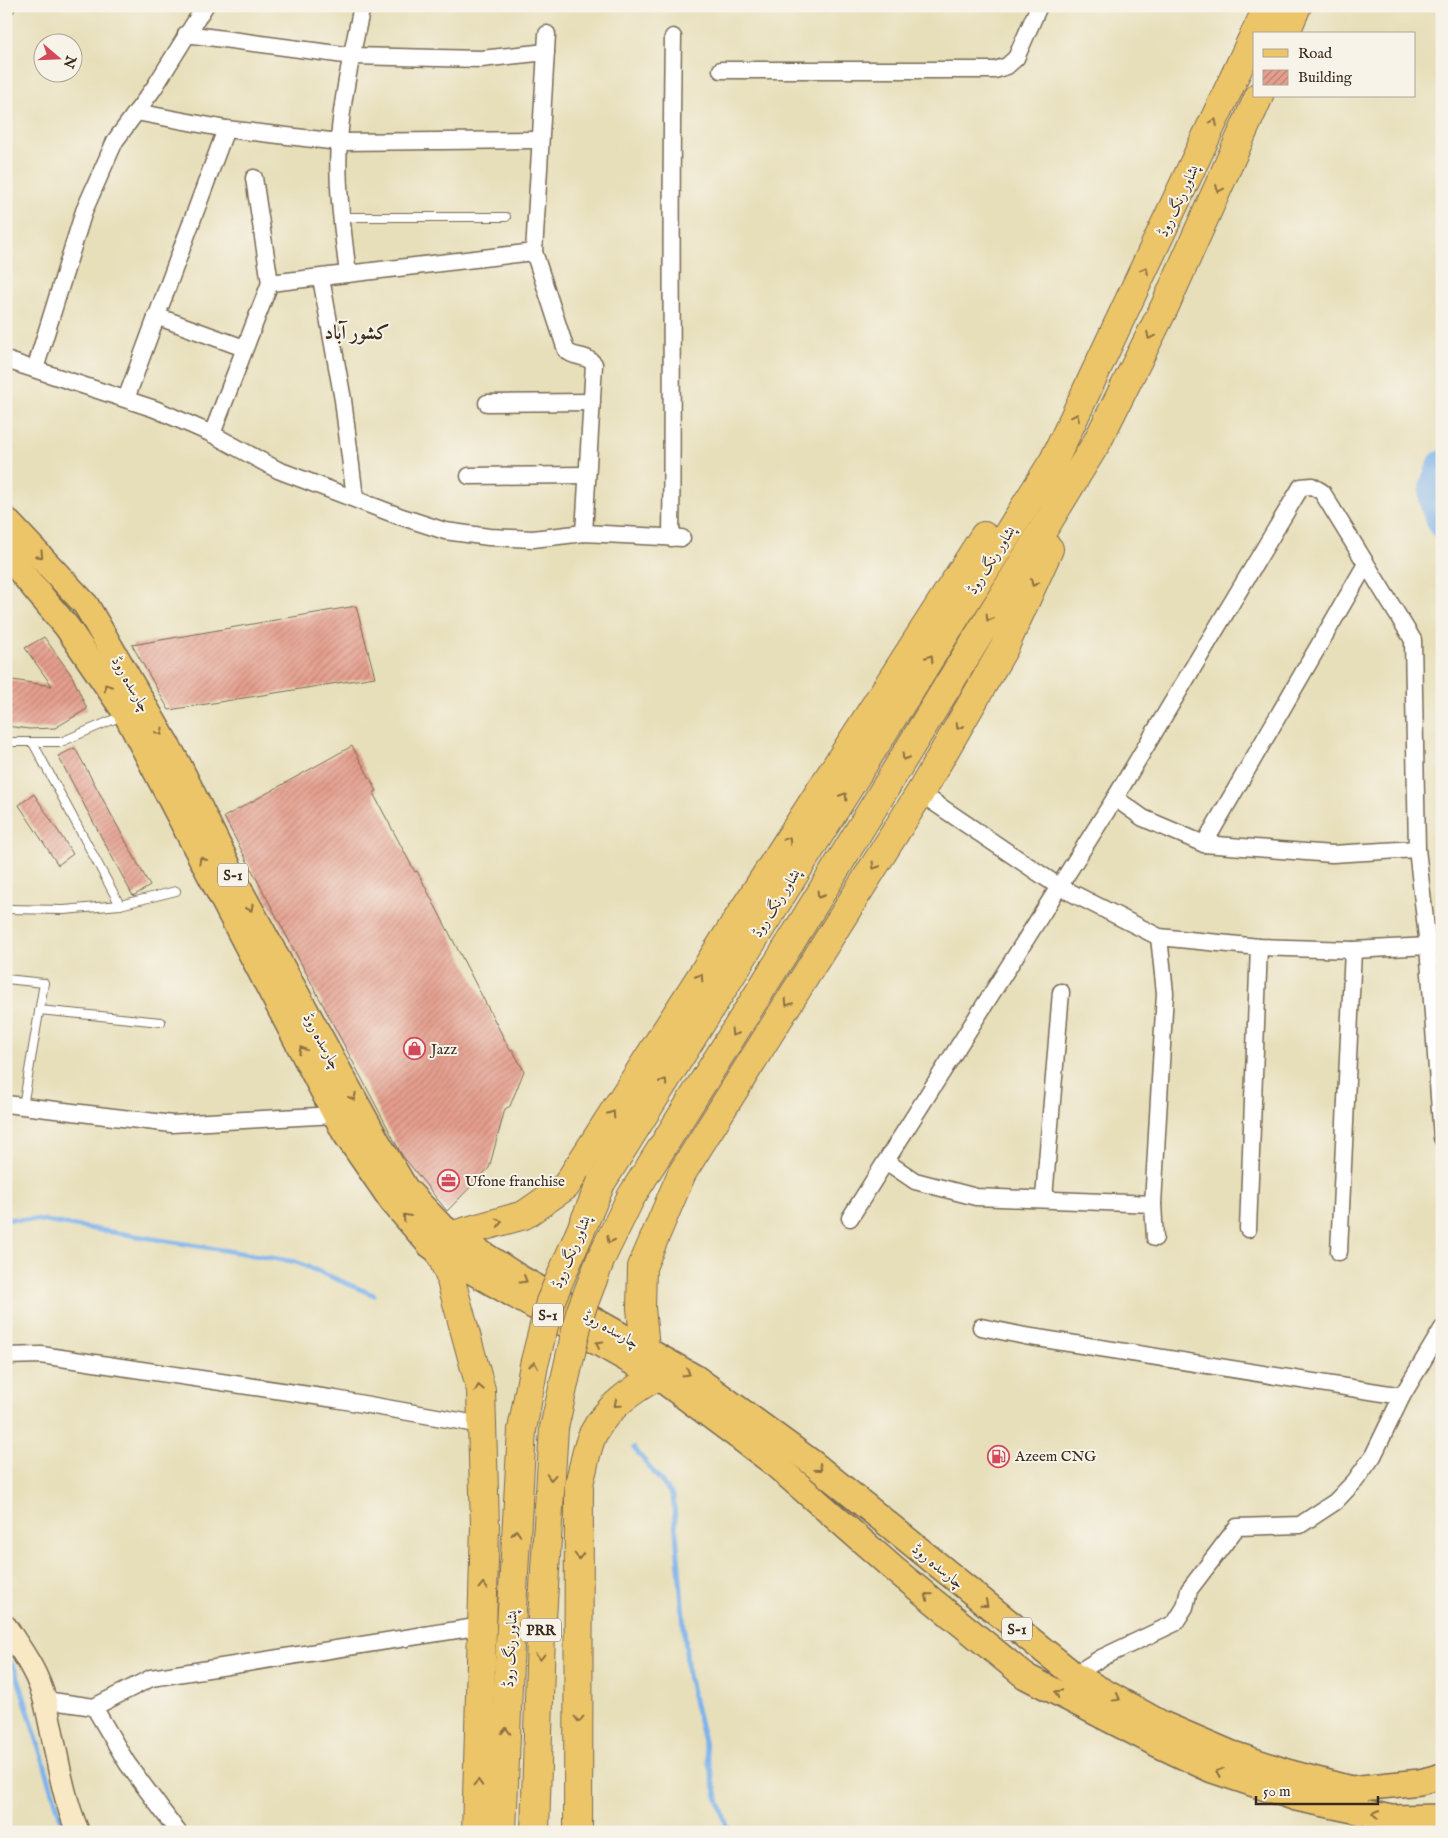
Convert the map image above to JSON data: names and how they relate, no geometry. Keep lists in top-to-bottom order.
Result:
{
  "streets": {
    "highway": ["پشاور رنگ روڈ", "PRR"],
    "main road": ["چارسدہ روڈ", "S-1"]
  },
  "districts": ["کشور آباد"],
  "places": {
    "shop": ["Jazz"],
    "office": ["Ufone franchise"],
    "fuel station": ["Azeem CNG"]
  },
  "legend": ["Road", "Building"],
  "scale_bar": "50 m",
  "north": "right"
}
